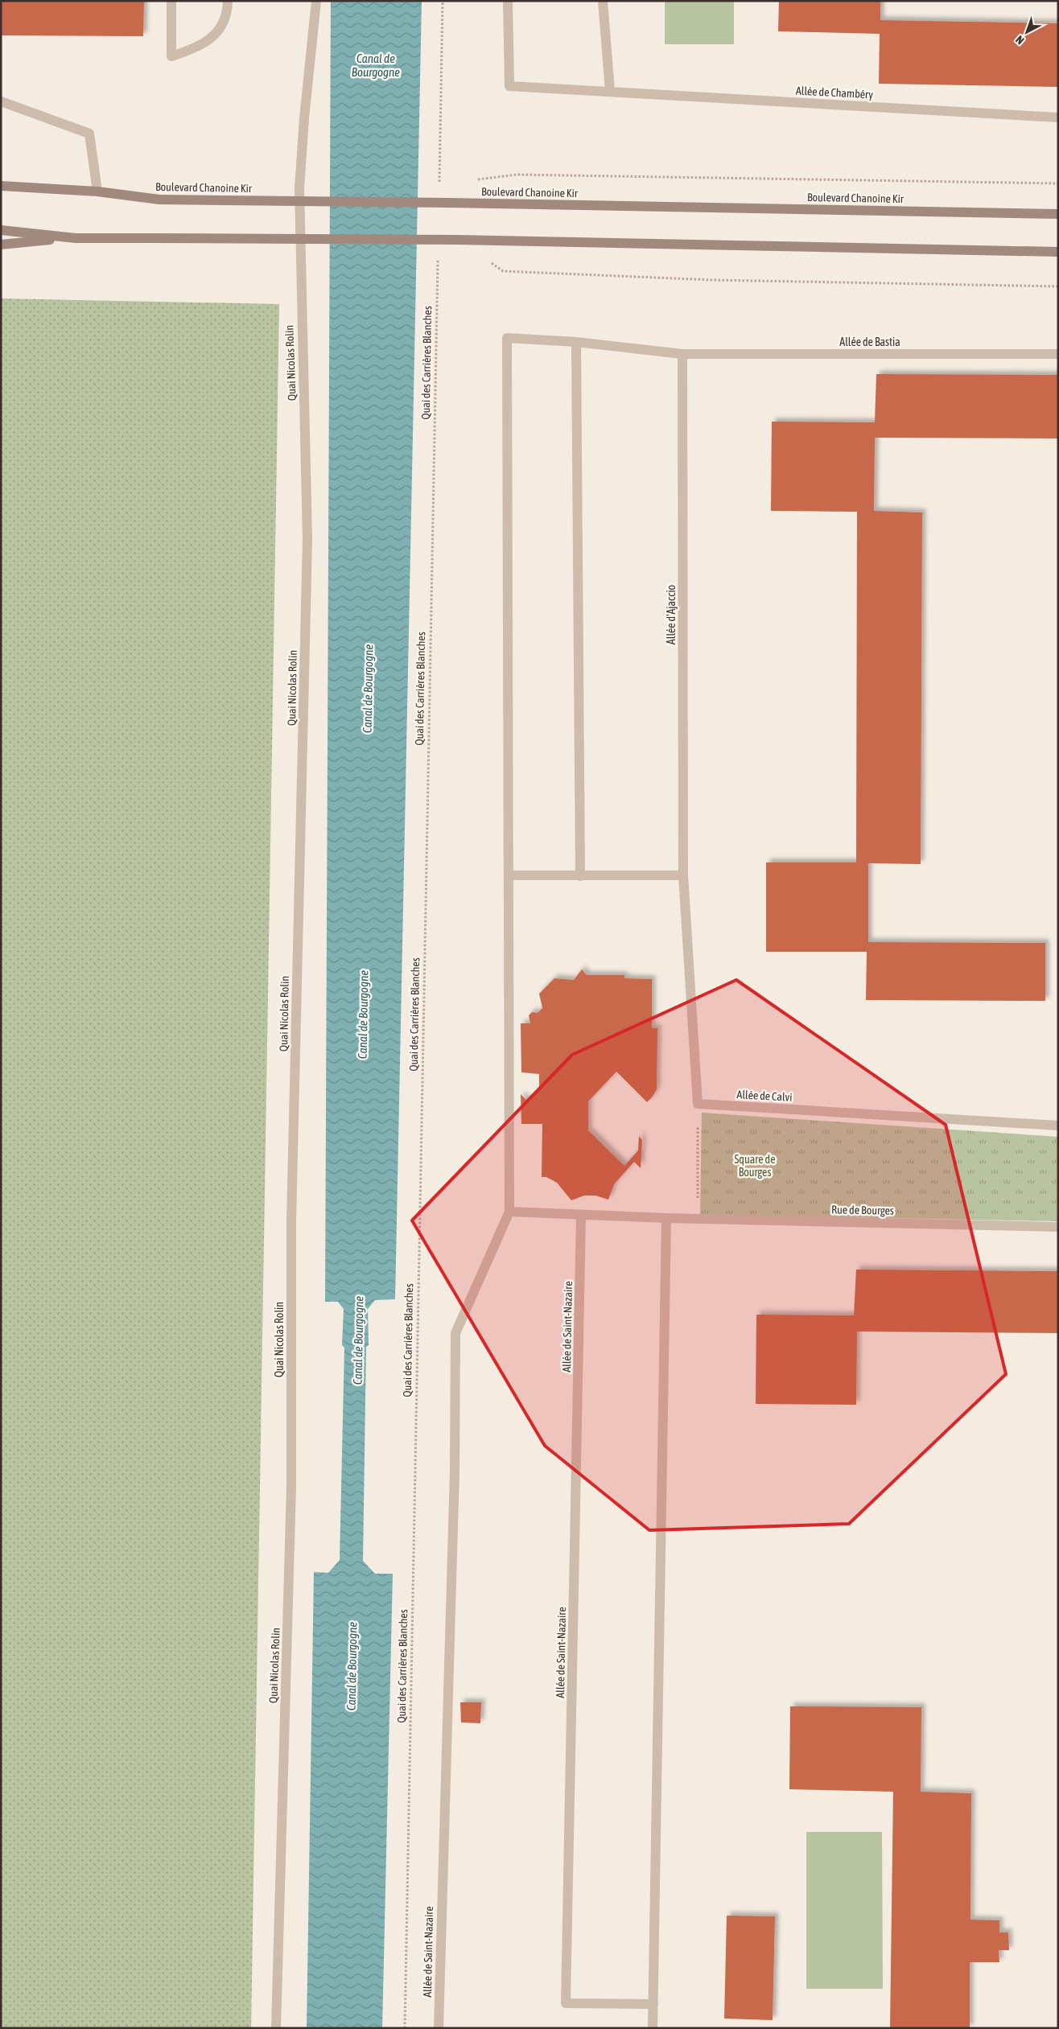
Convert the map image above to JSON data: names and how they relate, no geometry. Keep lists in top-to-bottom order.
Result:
{
  "streets": {
    "main road": ["Boulevard Chanoine Kir"],
    "street": [
      "Allée de Chambéry",
      "Allée de Bastia",
      "Quai Nicolas Rolin",
      "Allée d'Ajaccio",
      "Allée de Calvi",
      "Rue de Bourges",
      "Allée de Saint-Nazaire"
    ],
    "path": ["Quai des Carrières Blanches"]
  },
  "crossings": [
    ["Allée de Bastia", "Allée d'Ajaccio"],
    ["Rue de Bourges", "Allée de Saint-Nazaire"]
  ],
  "water": ["Canal de Bourgogne"],
  "parks": ["Square de Bourges"],
  "north": "bottom left"
}
